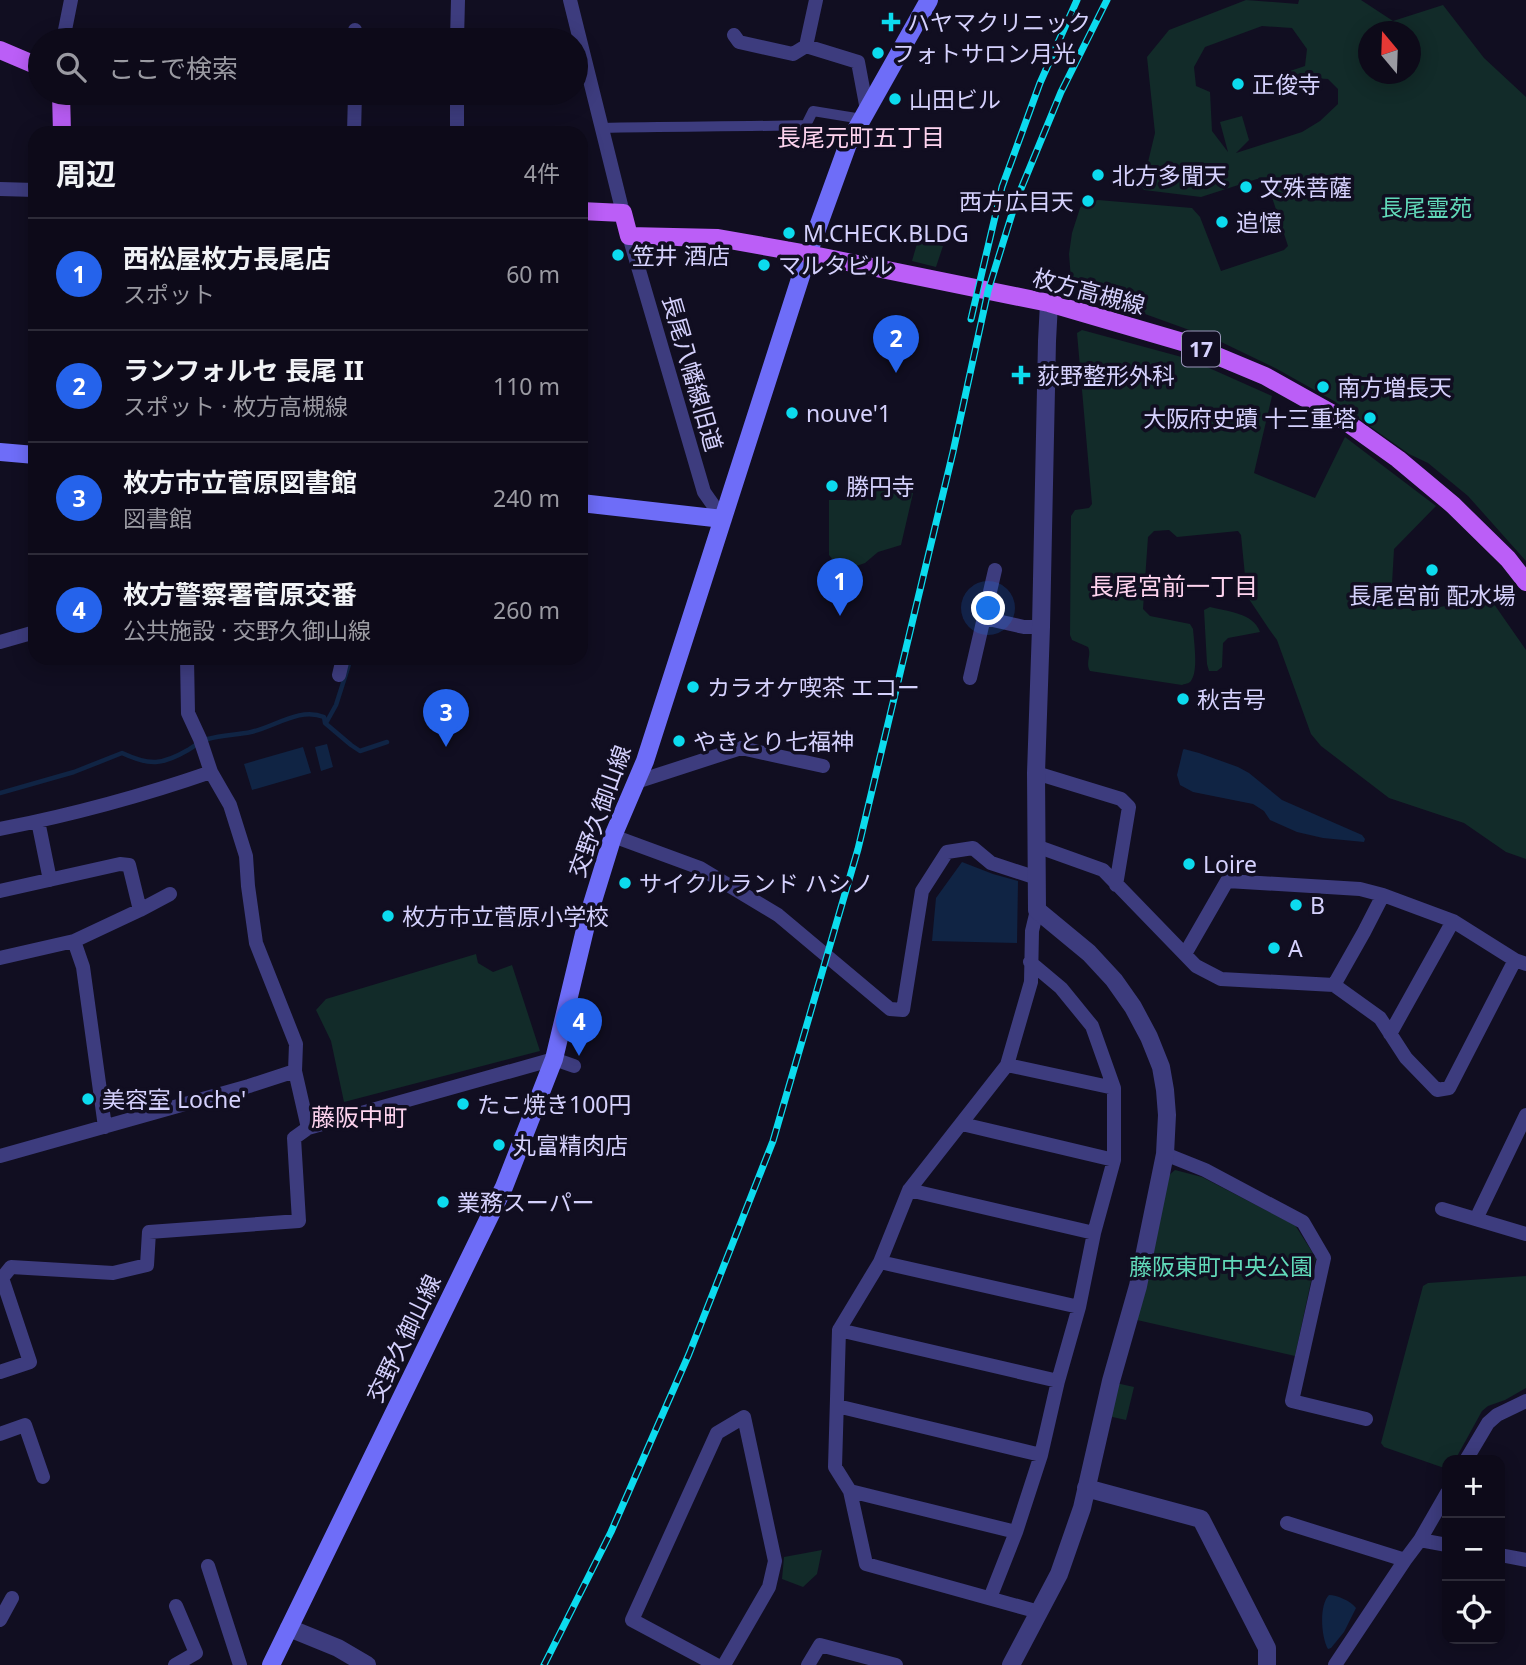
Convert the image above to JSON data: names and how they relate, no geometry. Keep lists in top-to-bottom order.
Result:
{
  "streets": {
    "main road": ["枚方高槻線", "17", "交野久御山線"],
    "street": ["長尾八幡線旧道"]
  },
  "crossings": [
    ["枚方高槻線", "長尾八幡線旧道"],
    ["枚方高槻線", "交野久御山線"],
    ["長尾八幡線旧道", "交野久御山線"]
  ],
  "districts": ["長尾元町五丁目", "長尾宮前一丁目", "藤阪中町"],
  "parks": ["長尾霊苑", "藤阪東町中央公園"],
  "places": {
    "health": ["ハヤマクリニック", "荻野整形外科"],
    "other": [
      "フォトサロン月光",
      "正俊寺",
      "山田ビル",
      "北方多聞天",
      "文殊菩薩",
      "西方広目天",
      "追憶",
      "M.CHECK.BLDG",
      "笠井 酒店",
      "マルタビル",
      "南方増長天",
      "nouve'1",
      "大阪府史蹟 十三重塔",
      "勝円寺",
      "長尾宮前 配水場",
      "カラオケ喫茶 エコー",
      "秋吉号",
      "やきとり七福神",
      "Loire",
      "サイクルランド ハシノ",
      "B",
      "枚方市立菅原小学校",
      "A",
      "美容室 Loche'",
      "たこ焼き100円",
      "丸富精肉店",
      "業務スーパー"
    ]
  },
  "north": "top",
  "page": {
    "search": "ここで検索",
    "heading": ["周辺", "4件"],
    "list": [
      {
        "mark": "1",
        "name": "西松屋枚方長尾店",
        "note": "スポット",
        "value": "60 m"
      },
      {
        "mark": "2",
        "name": "ランフォルセ 長尾 II",
        "note": "スポット · 枚方高槻線",
        "value": "110 m"
      },
      {
        "mark": "3",
        "name": "枚方市立菅原図書館",
        "note": "図書館",
        "value": "240 m"
      },
      {
        "mark": "4",
        "name": "枚方警察署菅原交番",
        "note": "公共施設 · 交野久御山線",
        "value": "260 m"
      }
    ],
    "pins": [
      "2",
      "1",
      "3",
      "4"
    ],
    "map_buttons": ["+", "−"]
  }
}
